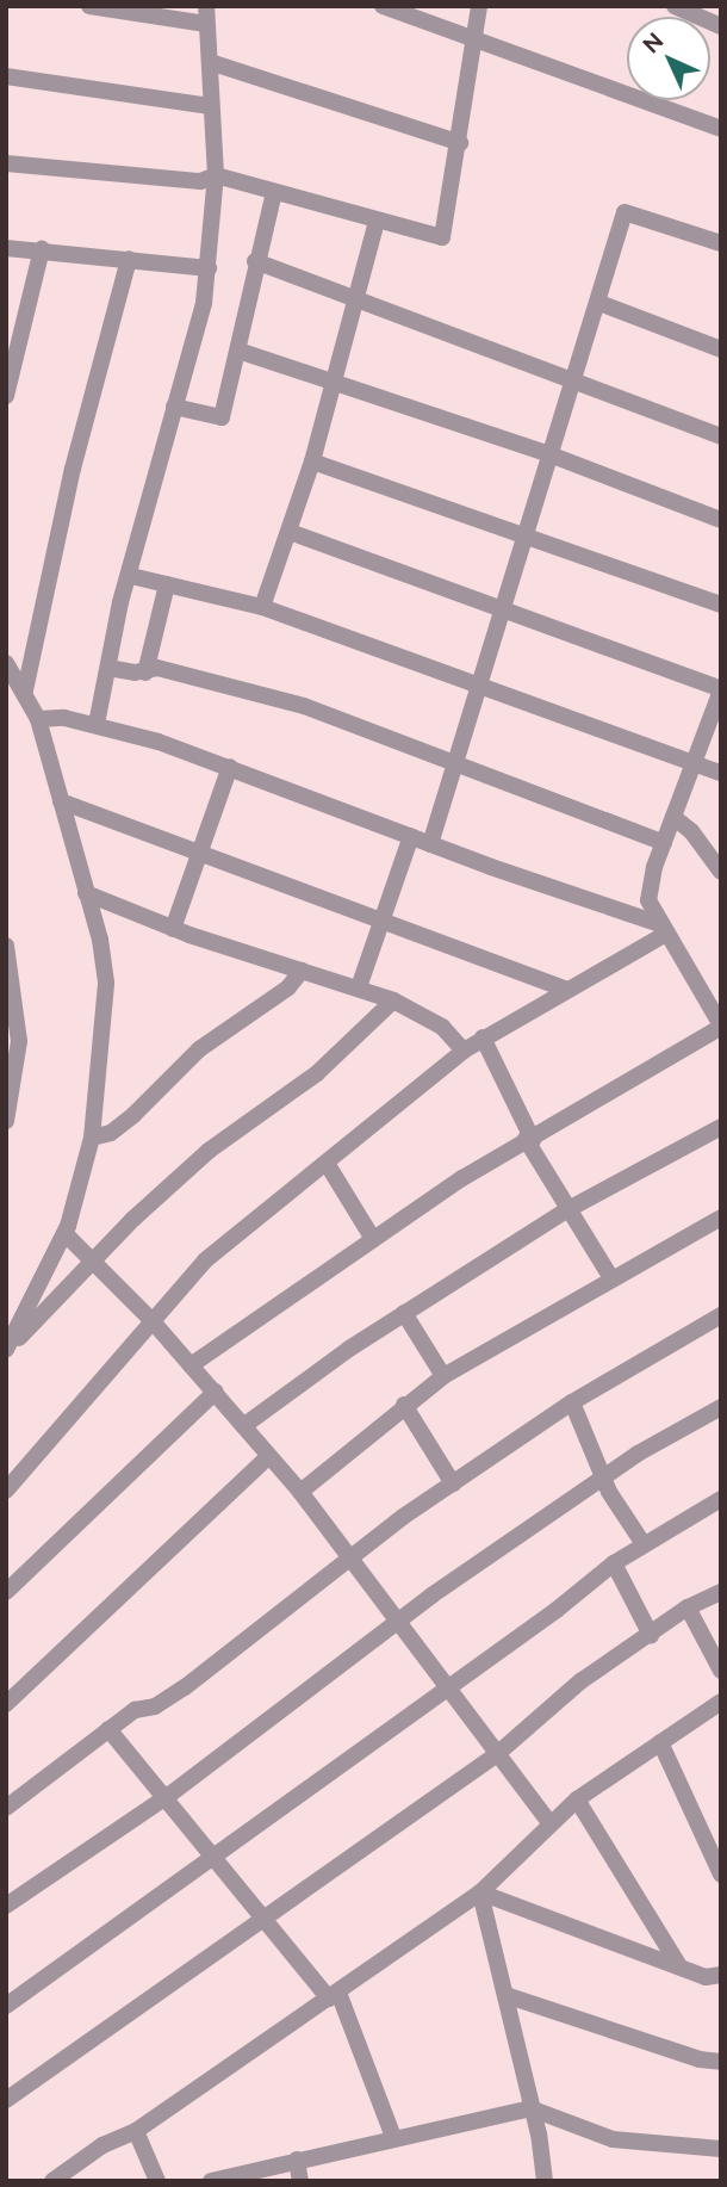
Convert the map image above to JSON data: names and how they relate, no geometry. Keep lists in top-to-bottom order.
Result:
{
  "north": "top left"
}
